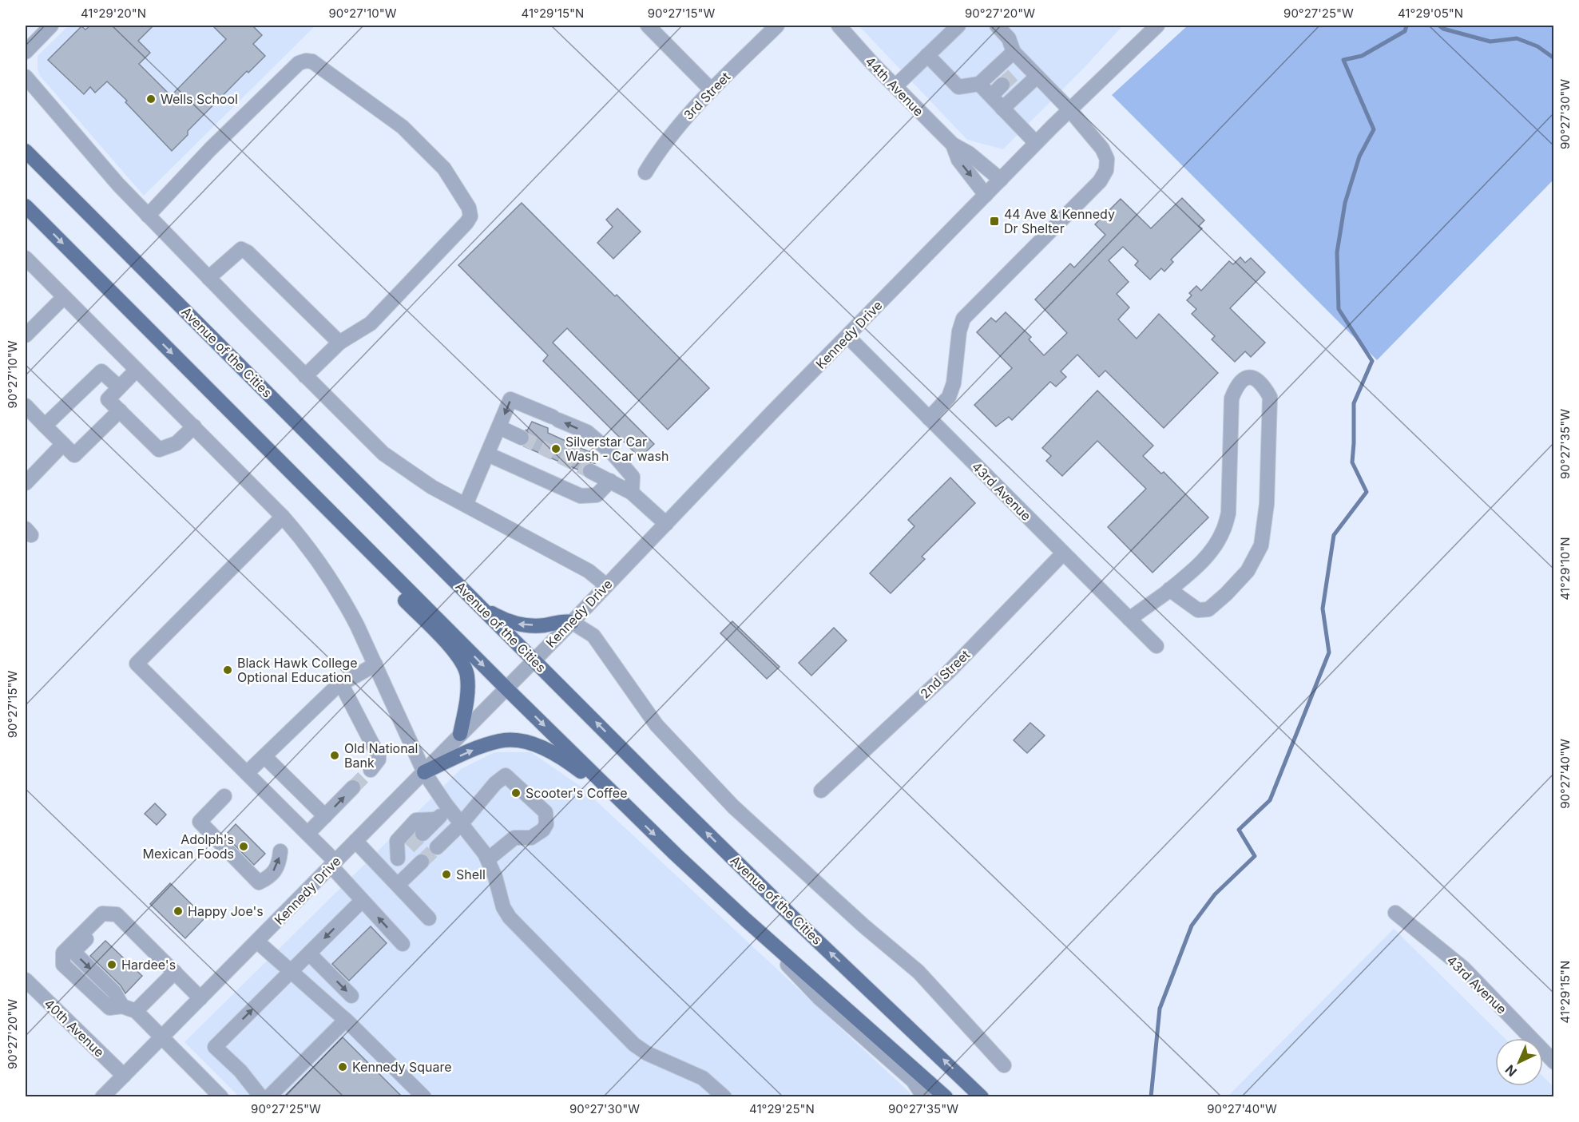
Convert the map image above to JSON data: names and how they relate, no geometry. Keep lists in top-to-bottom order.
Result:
{
  "streets": {
    "main road": ["Avenue of the Cities"],
    "street": [
      "44th Avenue",
      "3rd Street",
      "Kennedy Drive",
      "43rd Avenue",
      "2nd Street",
      "40th Avenue"
    ]
  },
  "crossings": [
    ["44th Avenue", "Kennedy Drive"],
    ["Kennedy Drive", "Avenue of the Cities"],
    ["Kennedy Drive", "43rd Avenue"],
    ["Kennedy Drive", "40th Avenue"],
    ["43rd Avenue", "2nd Street"]
  ],
  "places": {
    "other": [
      "Wells School",
      "Silverstar Car Wash - Car wash",
      "Black Hawk College Optional Education",
      "Old National Bank",
      "Scooter's Coffee",
      "Adolph's Mexican Foods",
      "Shell",
      "Happy Joe's",
      "Hardee's",
      "Kennedy Square"
    ],
    "transit": ["44 Ave & Kennedy Dr Shelter"]
  },
  "north": "bottom left",
  "coordinates": [
    "41°29'20\"N",
    "90°27'10\"W",
    "41°29'15\"N",
    "90°27'15\"W",
    "90°27'20\"W",
    "90°27'25\"W",
    "41°29'05\"N",
    "90°27'30\"W",
    "90°27'35\"W",
    "41°29'10\"N",
    "90°27'40\"W",
    "41°29'25\"N"
  ]
}
